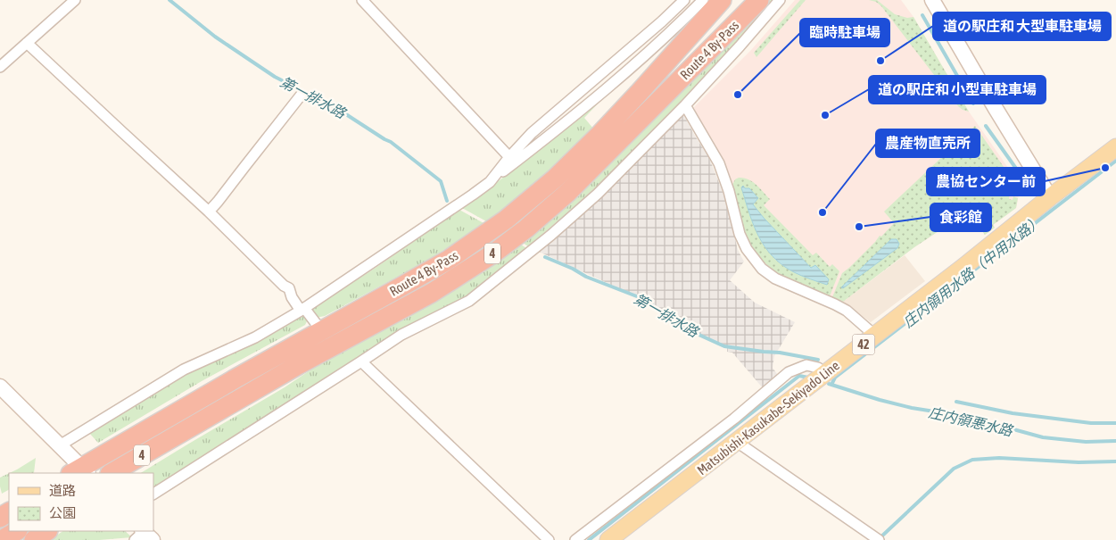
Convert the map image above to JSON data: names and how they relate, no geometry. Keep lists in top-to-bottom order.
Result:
{
  "streets": {
    "highway": ["Route 4 By-Pass", "4"],
    "main road": ["42", "Matsubishi-Kasukabe-Sekiyado Line"]
  },
  "water": ["第一排水路", "庄内領用水路（中用水路）", "庄内領悪水路"],
  "places": [
    "道の駅庄和 大型車駐車場",
    "臨時駐車場",
    "道の駅庄和 小型車駐車場",
    "農協センター前",
    "農産物直売所",
    "食彩館"
  ],
  "legend": ["道路", "公園"]
}
